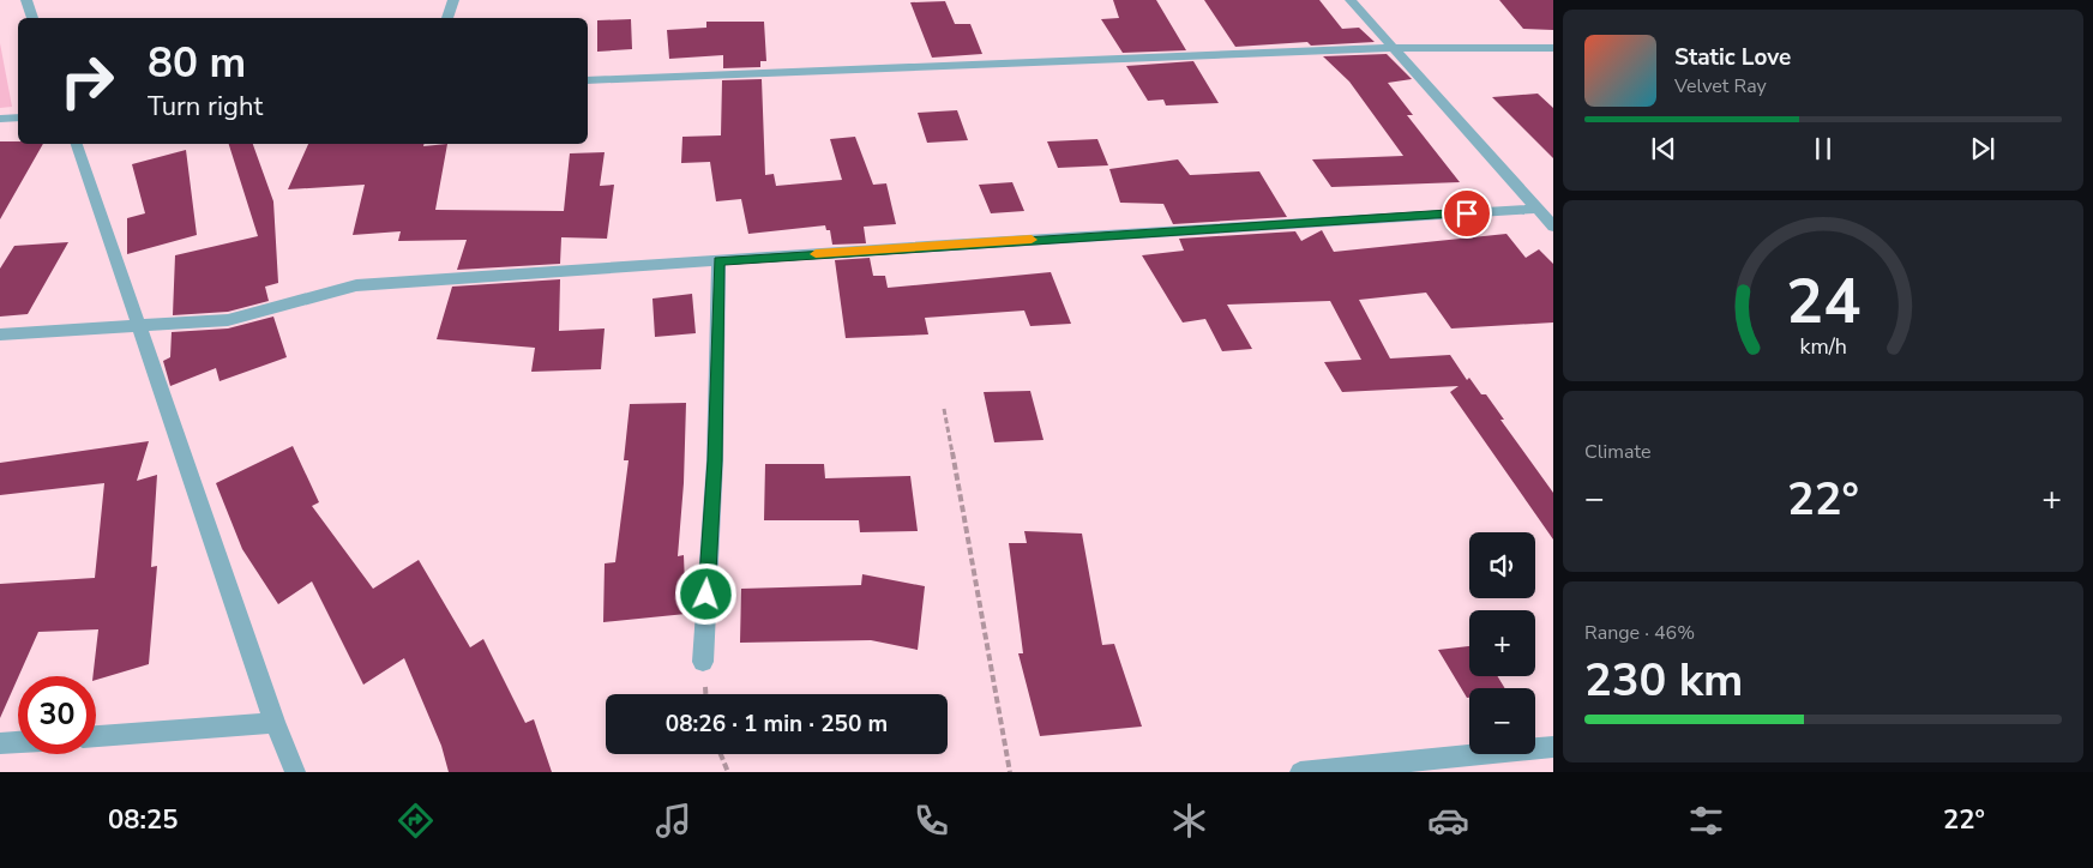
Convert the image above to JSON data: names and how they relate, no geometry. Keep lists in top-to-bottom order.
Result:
{
  "page": {
    "turn": ["80 m", "Turn right"],
    "song": ["Static Love", "Velvet Ray"],
    "tile": [
      "Climate",
      ["Range · 46%", "230 km"]
    ],
    "heat": ["−", "22°", "+"],
    "map_buttons": ["+", "−"],
    "limit": "30",
    "trip": "08:26 · 1 min · 250 m",
    "tabs": ["08:25", "22°"],
    "gauge": ["24", "km/h"]
  }
}
